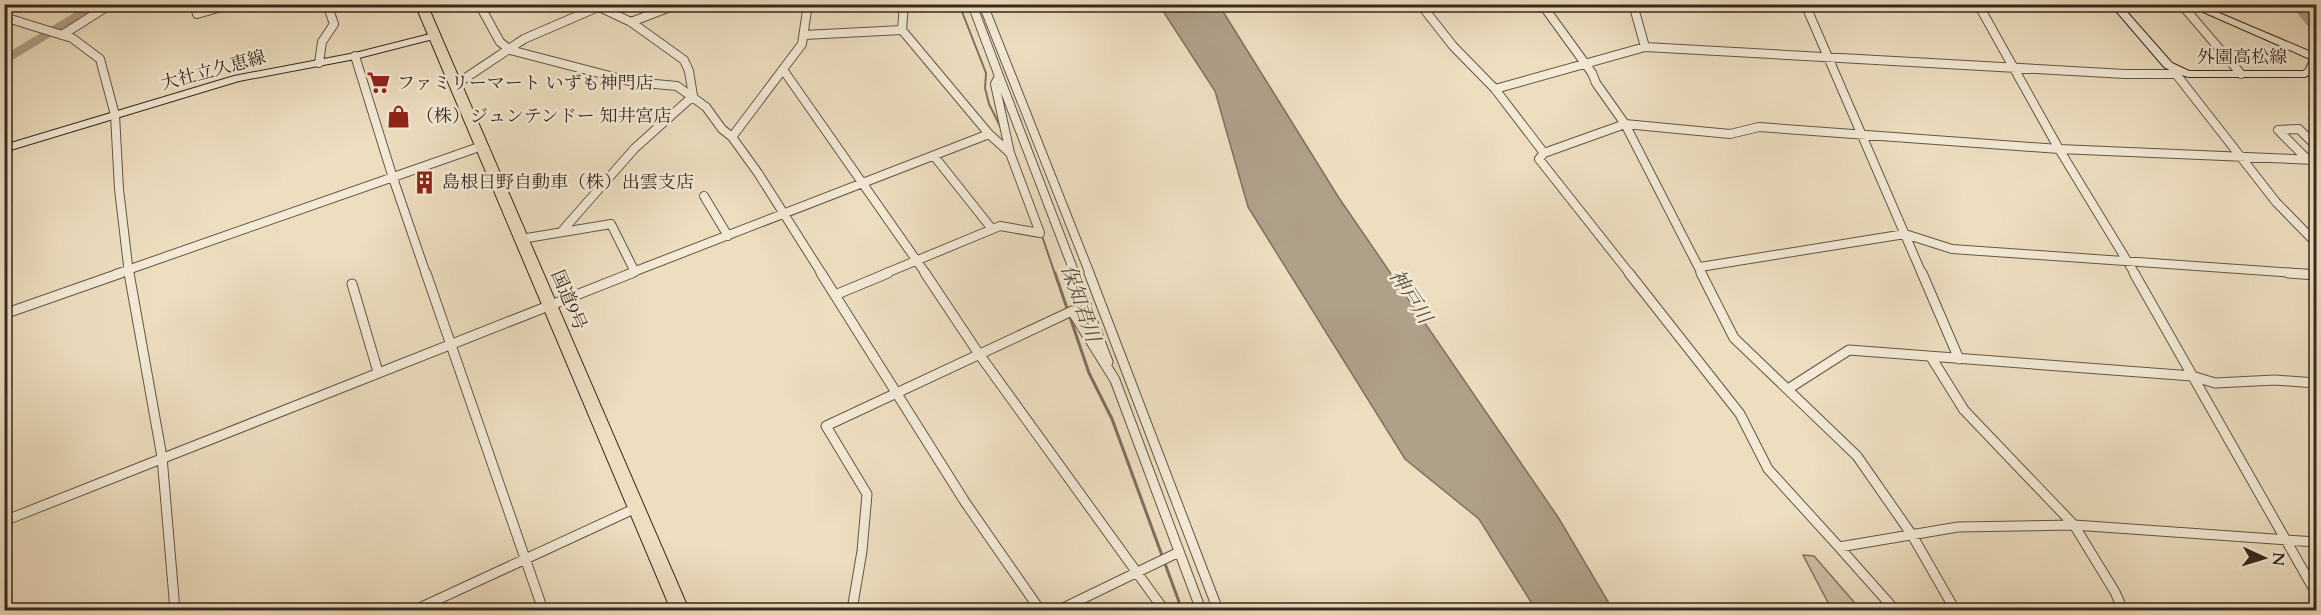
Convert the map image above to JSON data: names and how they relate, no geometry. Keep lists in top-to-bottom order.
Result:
{
  "streets": {
    "highway": ["国道9号"],
    "main road": ["外園高松線", "大社立久恵線"]
  },
  "crossings": [
    ["大社立久恵線", "国道9号"]
  ],
  "water": ["神戸川", "保知君川"],
  "places": {
    "supermarket": ["ファミリーマート いずも神門店"],
    "shop": ["（株）ジュンテンドー 知井宮店"],
    "building": ["島根日野自動車（株）出雲支店"]
  },
  "north": "right"
}
